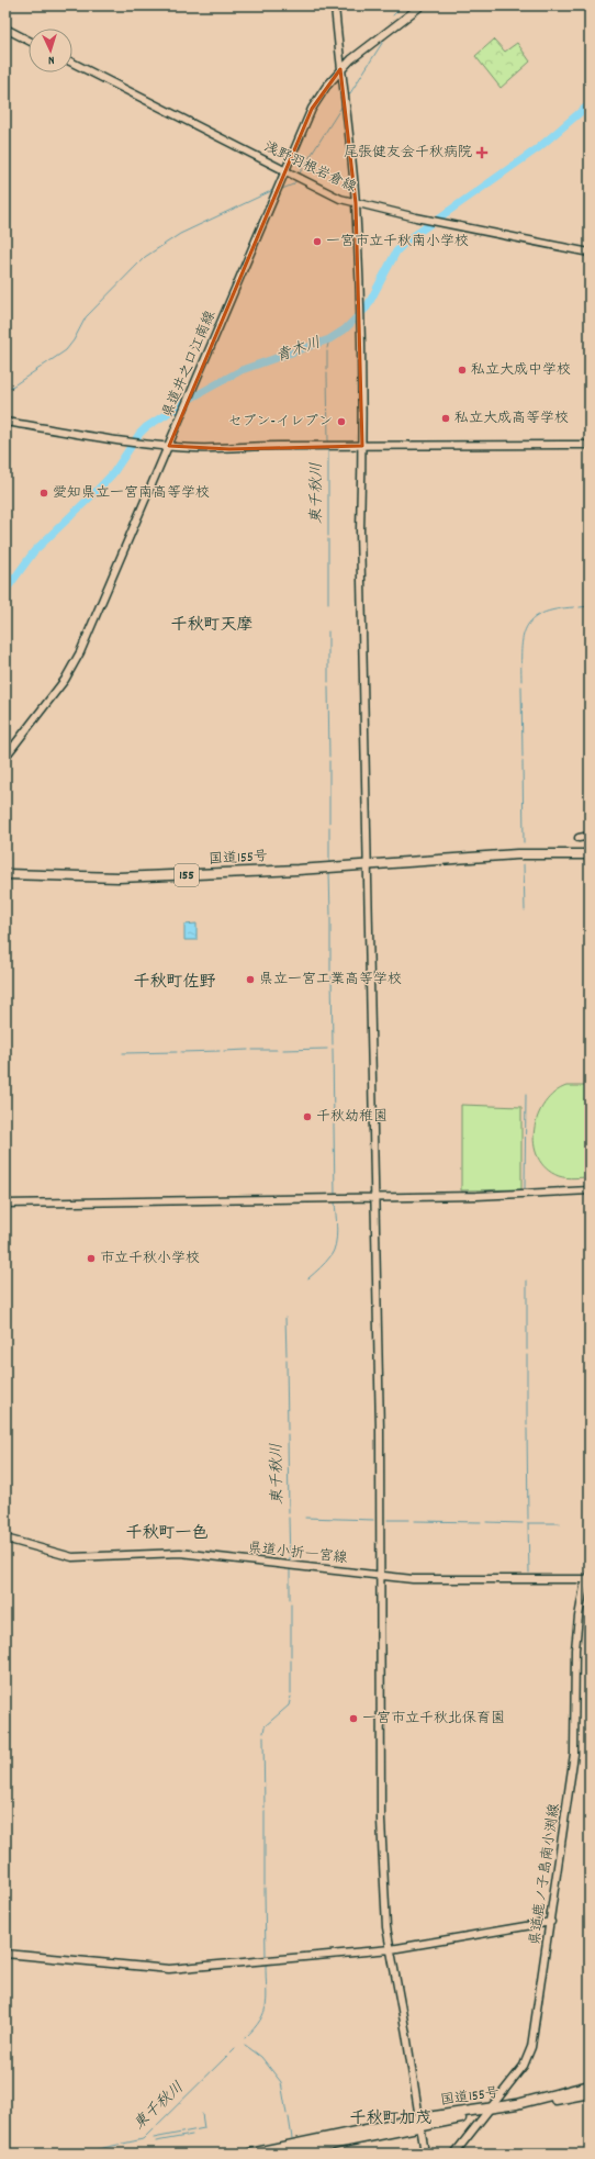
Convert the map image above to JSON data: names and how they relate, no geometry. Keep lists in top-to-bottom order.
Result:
{
  "streets": {
    "highway": ["国道155号", "155"],
    "street": [
      "浅野羽根岩倉線",
      "県道井之口江南線",
      "県道小折一宮線",
      "県道鹿ノ子島南小渕線"
    ]
  },
  "crossings": [
    ["浅野羽根岩倉線", "県道井之口江南線"],
    ["国道155号", "県道鹿ノ子島南小渕線"],
    ["県道小折一宮線", "県道鹿ノ子島南小渕線"]
  ],
  "districts": [
    "千秋町天摩",
    "千秋町佐野",
    "千秋町一色",
    "千秋町加茂"
  ],
  "water": ["青木川", "東千秋川"],
  "places": {
    "health": ["尾張健友会千秋病院"],
    "other": [
      "一宮市立千秋南小学校",
      "私立大成中学校",
      "私立大成高等学校",
      "セブン-イレブン",
      "愛知県立一宮南高等学校",
      "県立一宮工業高等学校",
      "千秋幼稚園",
      "市立千秋小学校",
      "一宮市立千秋北保育園"
    ]
  },
  "north": "bottom"
}
